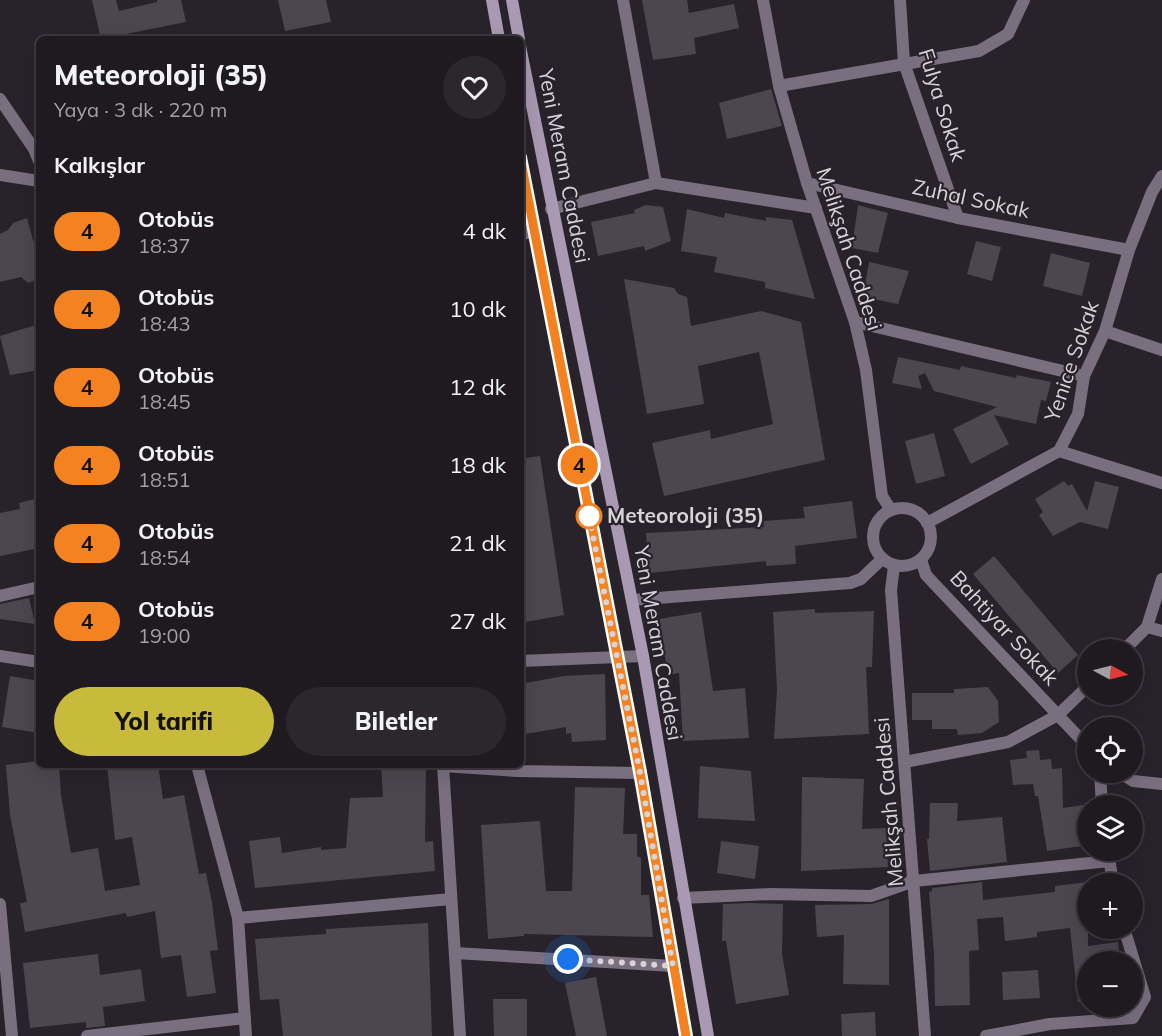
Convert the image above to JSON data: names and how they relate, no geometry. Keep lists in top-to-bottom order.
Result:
{
  "streets": {
    "main road": ["Yeni Meram Caddesi"],
    "street": [
      "Fulya Sokak",
      "Zuhal Sokak",
      "Melikşah Caddesi",
      "Yenice Sokak",
      "Bahtiyar Sokak"
    ]
  },
  "crossings": [
    ["Fulya Sokak", "Zuhal Sokak"],
    ["Zuhal Sokak", "Melikşah Caddesi"],
    ["Zuhal Sokak", "Yenice Sokak"],
    ["Melikşah Caddesi", "Yenice Sokak"],
    ["Melikşah Caddesi", "Bahtiyar Sokak"],
    ["Yenice Sokak", "Bahtiyar Sokak"]
  ],
  "places": ["Meteoroloji (35)"],
  "lines": ["bus line 4"],
  "north": "right",
  "page": {
    "on_map": "4",
    "heading": [
      ["Meteoroloji (35)", "Yaya · 3 dk · 220 m"],
      "Kalkışlar"
    ],
    "list": [
      {
        "mark": "4",
        "name": "Otobüs",
        "note": "18:37",
        "value": "4 dk"
      },
      {
        "mark": "4",
        "name": "Otobüs",
        "note": "18:43",
        "value": "10 dk"
      },
      {
        "mark": "4",
        "name": "Otobüs",
        "note": "18:45",
        "value": "12 dk"
      },
      {
        "mark": "4",
        "name": "Otobüs",
        "note": "18:51",
        "value": "18 dk"
      },
      {
        "mark": "4",
        "name": "Otobüs",
        "note": "18:54",
        "value": "21 dk"
      },
      {
        "mark": "4",
        "name": "Otobüs",
        "note": "19:00",
        "value": "27 dk"
      }
    ],
    "map_buttons": ["+", "−"],
    "buttons": ["Yol tarifi", "Biletler"]
  }
}
